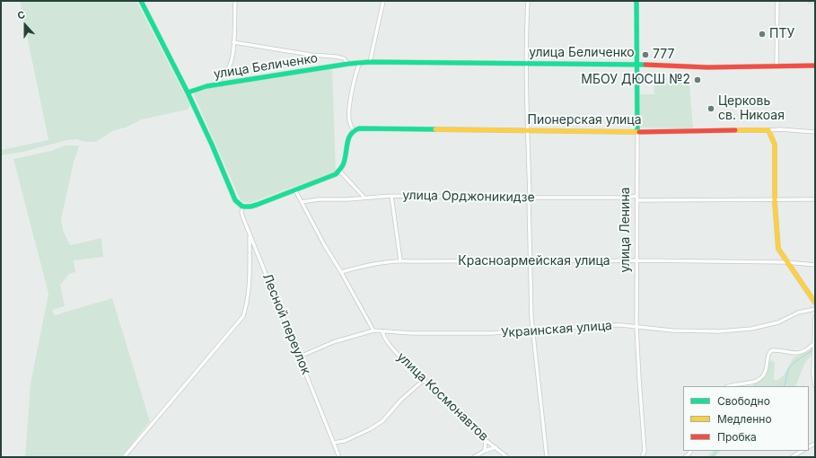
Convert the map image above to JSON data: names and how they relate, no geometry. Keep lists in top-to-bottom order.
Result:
{
  "streets": {
    "street": [
      "улица Беличенко",
      "Пионерская улица",
      "улица Орджоникидзе",
      "улица Ленина",
      "Красноармейская улица",
      "Лесной переулок",
      "Украинская улица",
      "улица Космонавтов"
    ]
  },
  "crossings": [
    ["улица Беличенко", "улица Ленина"],
    ["Пионерская улица", "улица Ленина"],
    ["улица Орджоникидзе", "улица Ленина"],
    ["улица Ленина", "Красноармейская улица"],
    ["улица Ленина", "Украинская улица"],
    ["Лесной переулок", "Украинская улица"],
    ["Украинская улица", "улица Космонавтов"]
  ],
  "places": [
    "ПТУ",
    "777",
    "МБОУ ДЮСШ №2",
    "Церковь св. Никоая"
  ],
  "legend": ["Свободно", "Медленно", "Пробка"],
  "north": "top"
}
